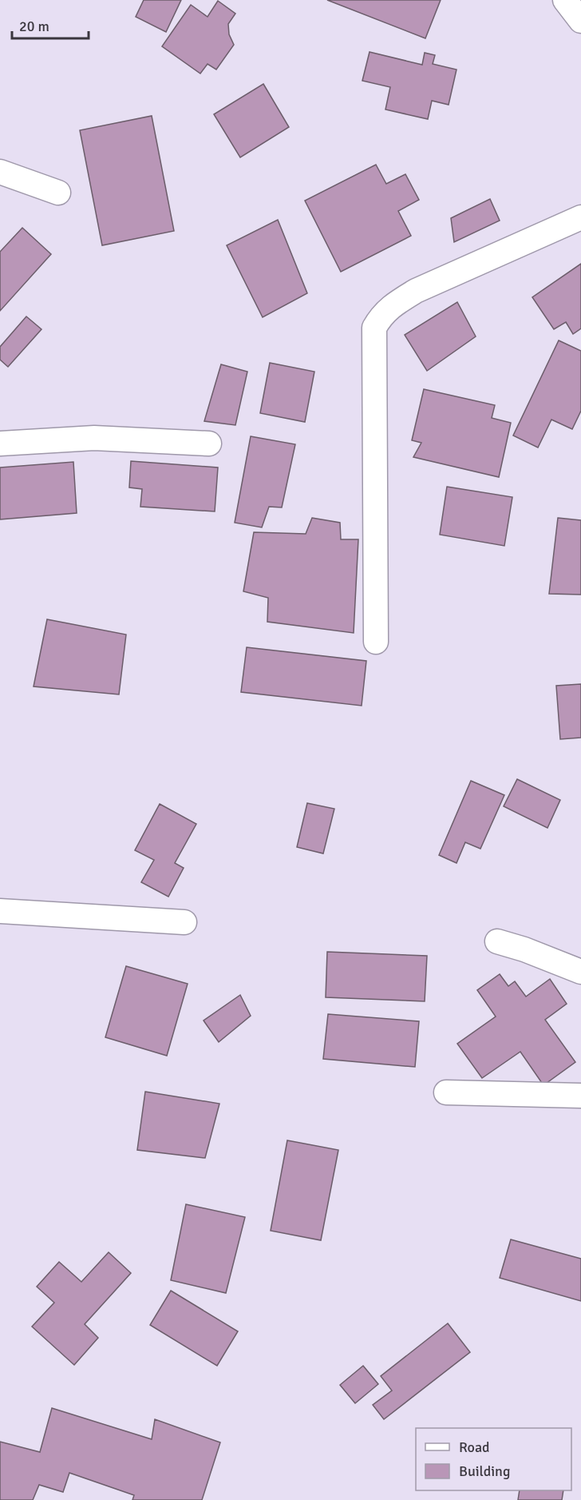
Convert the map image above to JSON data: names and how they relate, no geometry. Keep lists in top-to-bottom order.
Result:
{
  "legend": ["Road", "Building"],
  "scale_bar": "20 m"
}
